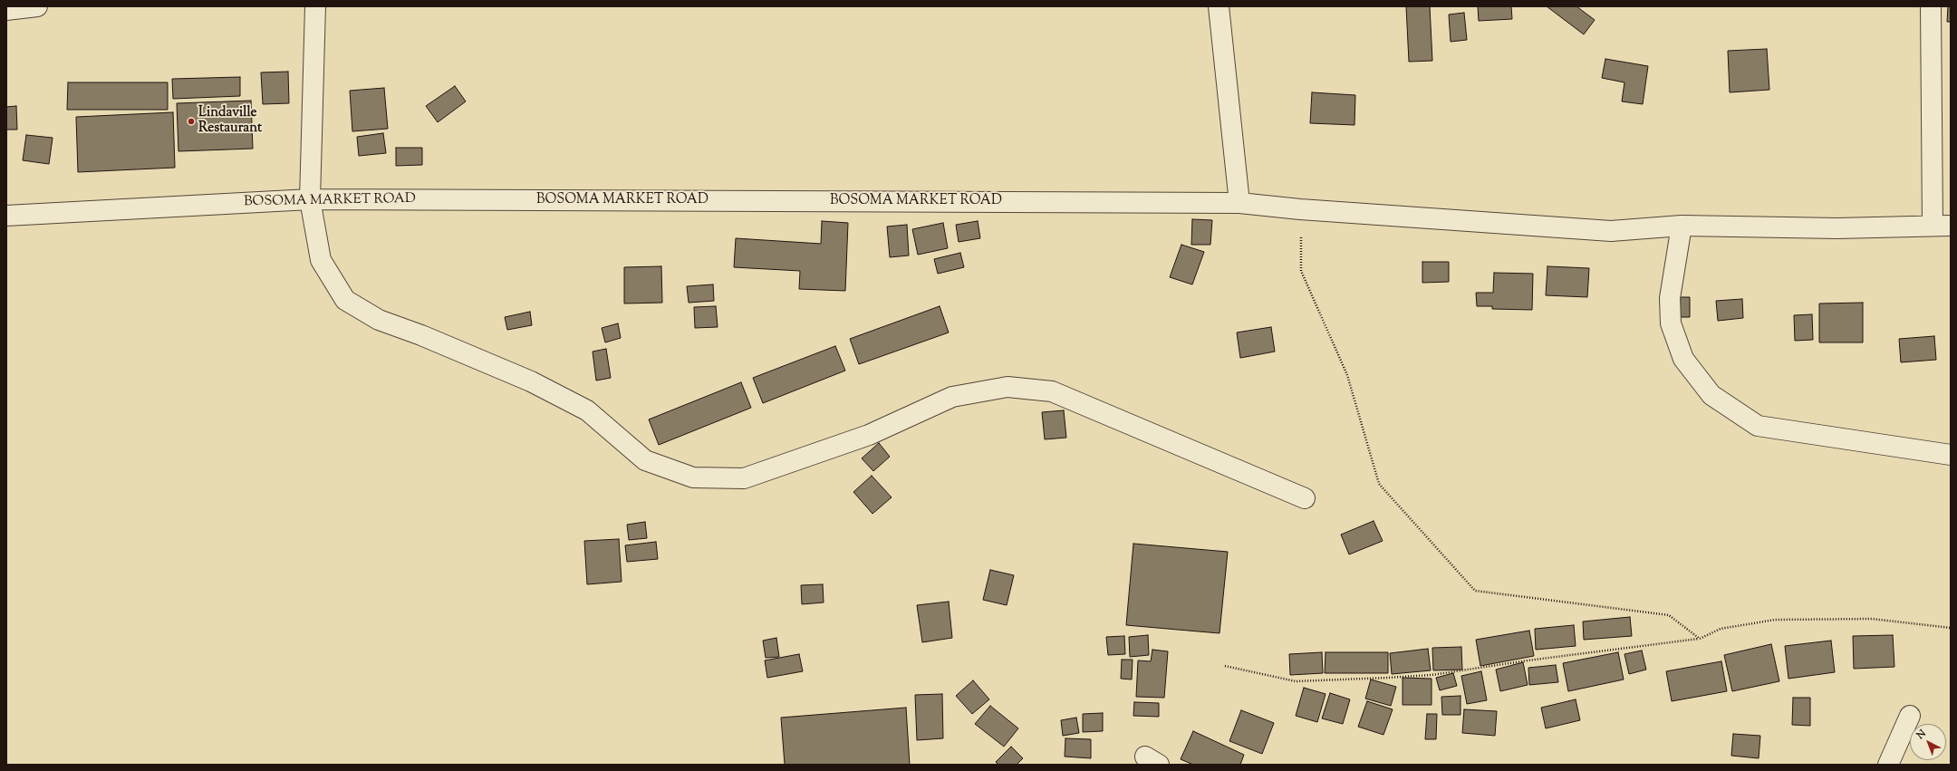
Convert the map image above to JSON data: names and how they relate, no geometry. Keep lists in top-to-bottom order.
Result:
{
  "streets": {
    "street": ["BOSOMA MARKET ROAD"]
  },
  "places": ["Lindaville Restaurant"],
  "north": "top left"
}
